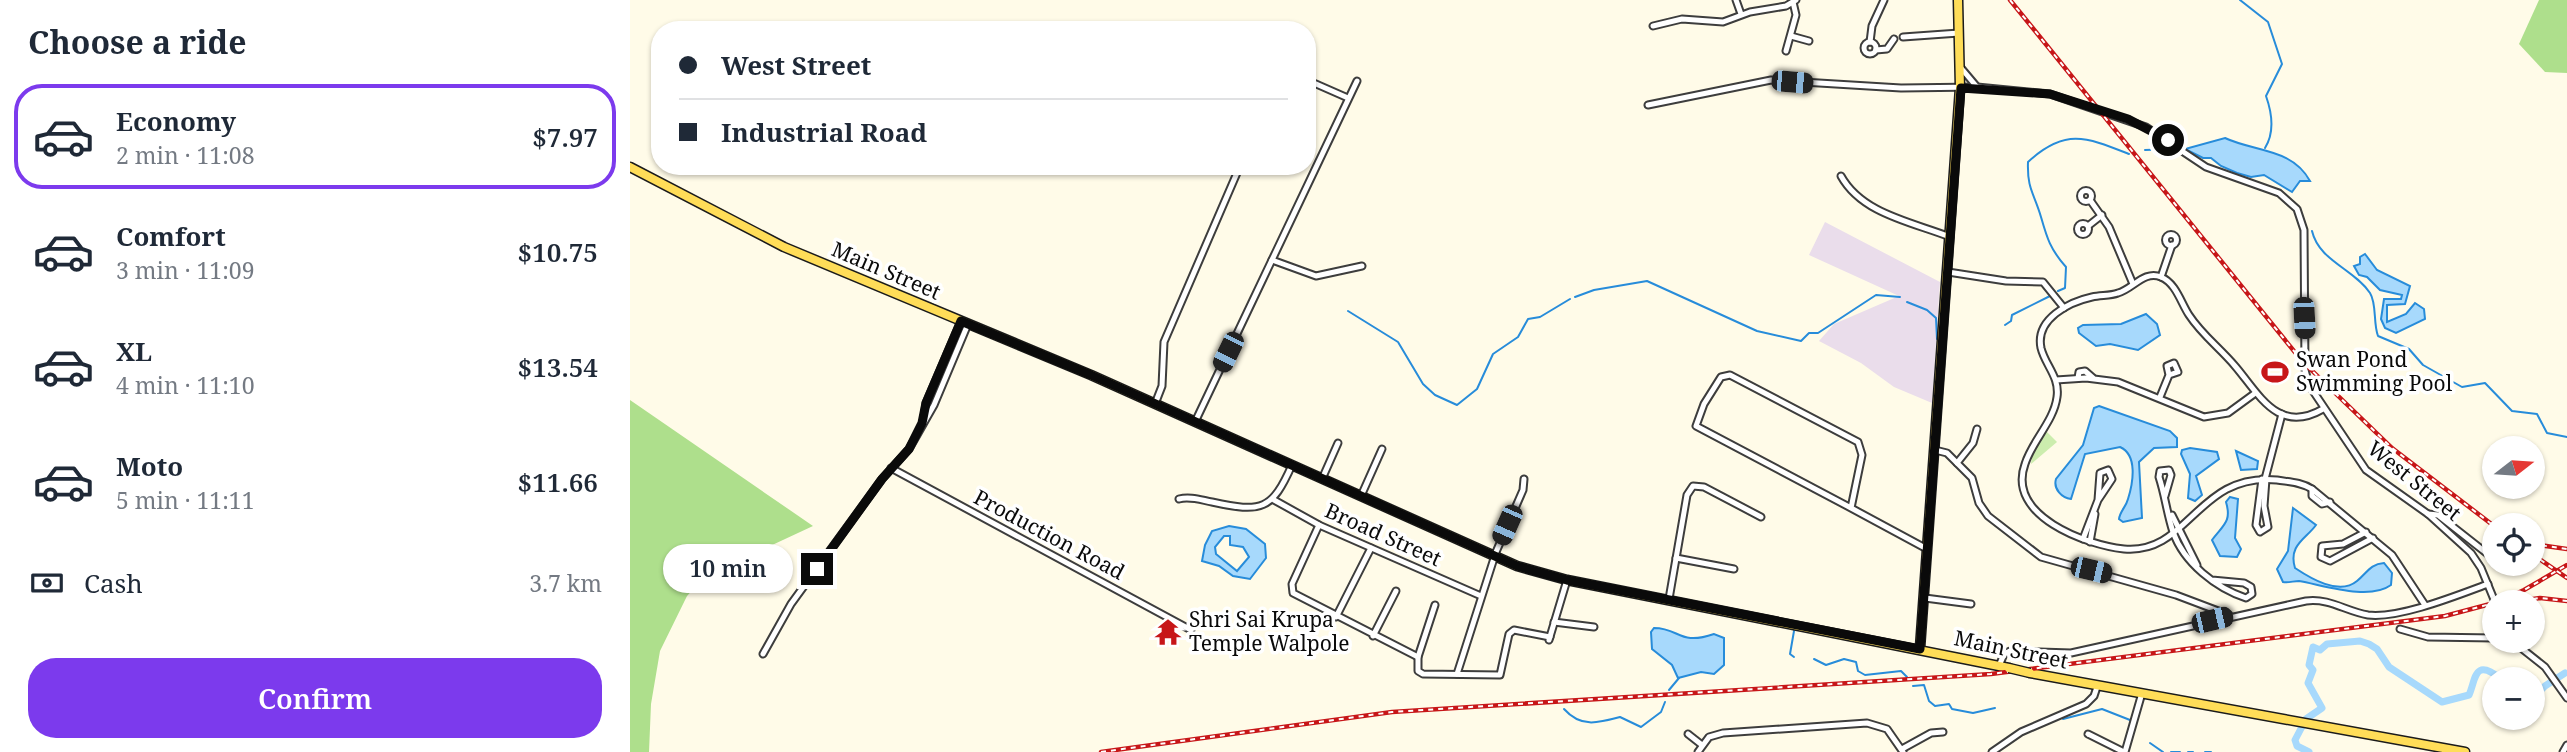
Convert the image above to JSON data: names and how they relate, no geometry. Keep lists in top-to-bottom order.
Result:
{
  "streets": {
    "main road": ["Main Street"],
    "street": ["West Street", "Production Road", "Broad Street"]
  },
  "places": {
    "sports": ["Swan Pond Swimming Pool"],
    "temple": ["Shri Sai Krupa Temple Walpole"]
  },
  "north": "right",
  "page": {
    "heading": "Choose a ride",
    "banner": ["West Street", "Industrial Road"],
    "list": [
      {
        "name": "Economy",
        "note": "2 min · 11:08",
        "value": "$7.97"
      },
      {
        "name": "Comfort",
        "note": "3 min · 11:09",
        "value": "$10.75"
      },
      {
        "name": "XL",
        "note": "4 min · 11:10",
        "value": "$13.54"
      },
      {
        "name": "Moto",
        "note": "5 min · 11:11",
        "value": "$11.66"
      }
    ],
    "map_buttons": ["+", "−"],
    "pay": ["Cash", "3.7 km"],
    "bubble": "10 min",
    "buttons": "Confirm"
  }
}
